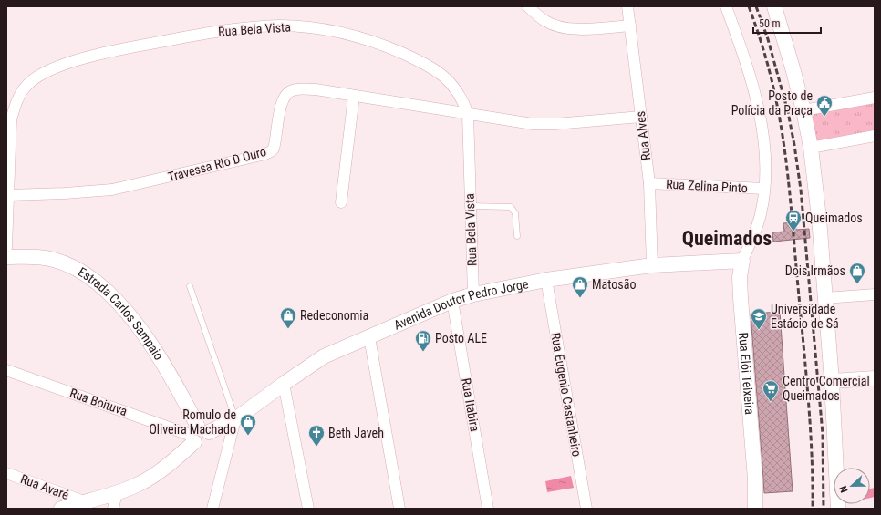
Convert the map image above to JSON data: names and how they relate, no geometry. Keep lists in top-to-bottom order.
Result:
{
  "streets": {
    "main road": ["Avenida Doutor Pedro Jorge", "Estrada Carlos Sampaio", "Rua Elói Teixeira"],
    "street": [
      "Rua Bela Vista",
      "Rua Alves",
      "Travessa Rio D Ouro",
      "Rua Zelina Pinto",
      "Rua Eugenio Castanheiro",
      "Rua Boituva",
      "Rua Itabira",
      "Rua Avaré"
    ]
  },
  "crossings": [
    ["Rua Bela Vista", "Travessa Rio D Ouro"],
    ["Rua Bela Vista", "Avenida Doutor Pedro Jorge"],
    ["Rua Alves", "Travessa Rio D Ouro"],
    ["Rua Alves", "Rua Zelina Pinto"],
    ["Rua Alves", "Avenida Doutor Pedro Jorge"],
    ["Rua Zelina Pinto", "Rua Elói Teixeira"],
    ["Avenida Doutor Pedro Jorge", "Estrada Carlos Sampaio"],
    ["Avenida Doutor Pedro Jorge", "Rua Elói Teixeira"],
    ["Avenida Doutor Pedro Jorge", "Rua Eugenio Castanheiro"],
    ["Avenida Doutor Pedro Jorge", "Rua Boituva"],
    ["Avenida Doutor Pedro Jorge", "Rua Itabira"],
    ["Avenida Doutor Pedro Jorge", "Rua Avaré"],
    ["Estrada Carlos Sampaio", "Rua Boituva"]
  ],
  "districts": ["Queimados"],
  "places": {
    "public building": ["Posto de Polícia da Praça"],
    "station": ["Queimados"],
    "shop": [
      "Dois Irmãos",
      "Matosão",
      "Redeconomia",
      "Romulo de Oliveira Machado"
    ],
    "school or university": ["Universidade Estácio de Sá"],
    "fuel station": ["Posto ALE"],
    "supermarket": ["Centro Comercial Queimados"],
    "church": ["Beth Javeh"]
  },
  "scale_bar": "50 m",
  "north": "left"
}
